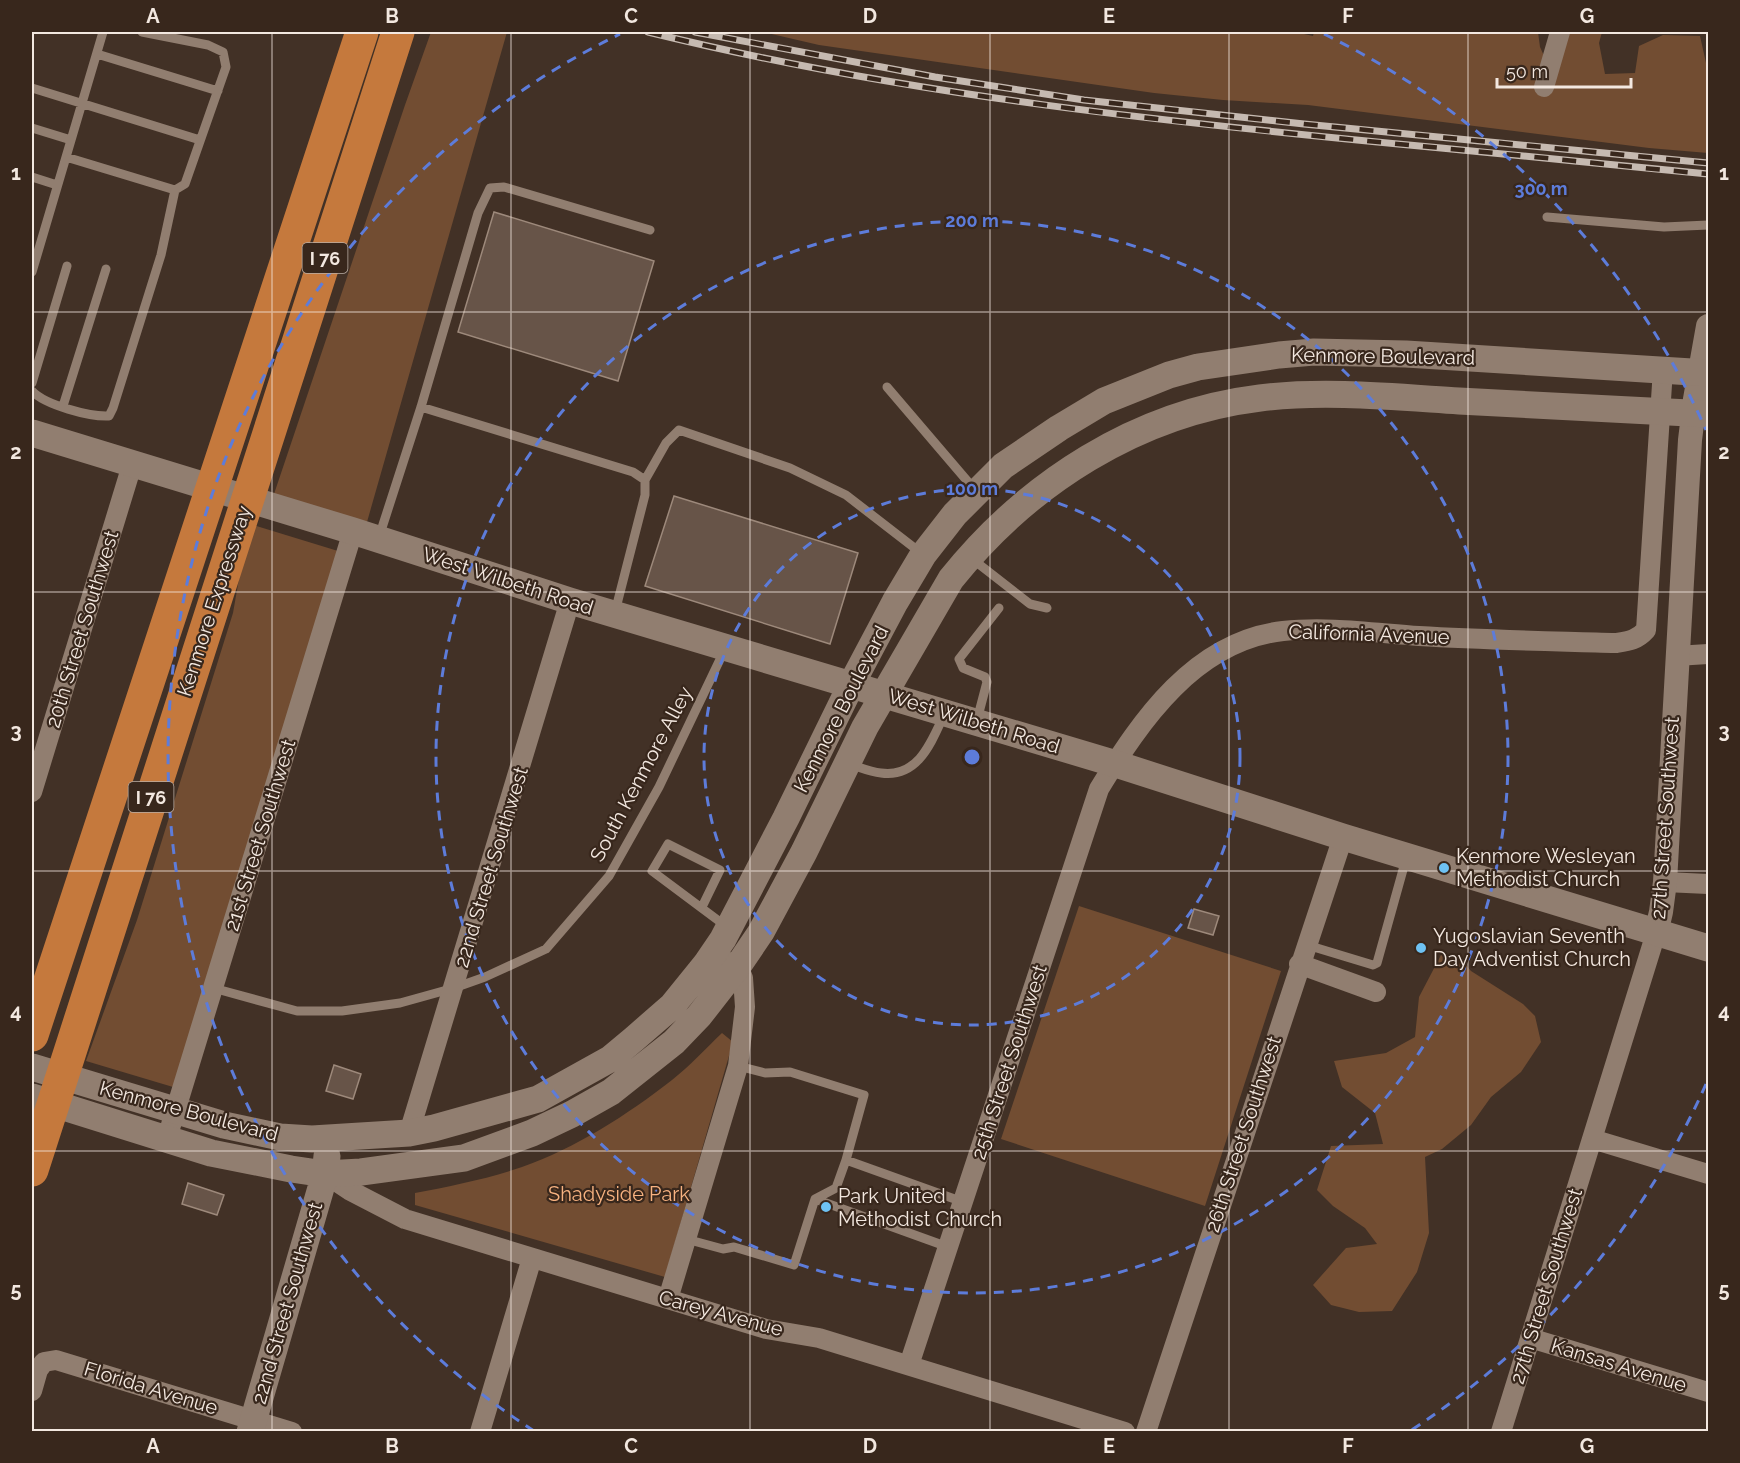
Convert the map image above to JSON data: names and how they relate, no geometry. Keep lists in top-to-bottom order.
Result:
{
  "streets": {
    "highway": ["I 76", "Kenmore Expressway"],
    "main road": ["Kenmore Boulevard", "West Wilbeth Road", "22nd Street Southwest"],
    "street": [
      "20th Street Southwest",
      "California Avenue",
      "27th Street Southwest",
      "21st Street Southwest",
      "25th Street Southwest",
      "26th Street Southwest",
      "Carey Avenue",
      "Kansas Avenue",
      "Florida Avenue"
    ],
    "lane": ["South Kenmore Alley"]
  },
  "crossings": [
    ["Kenmore Boulevard", "West Wilbeth Road"],
    ["Kenmore Boulevard", "California Avenue"],
    ["Kenmore Boulevard", "21st Street Southwest"],
    ["Kenmore Boulevard", "22nd Street Southwest"],
    ["Kenmore Boulevard", "Carey Avenue"],
    ["West Wilbeth Road", "20th Street Southwest"],
    ["West Wilbeth Road", "California Avenue"],
    ["West Wilbeth Road", "South Kenmore Alley"],
    ["West Wilbeth Road", "27th Street Southwest"],
    ["West Wilbeth Road", "21st Street Southwest"],
    ["West Wilbeth Road", "22nd Street Southwest"],
    ["West Wilbeth Road", "25th Street Southwest"],
    ["West Wilbeth Road", "26th Street Southwest"],
    ["California Avenue", "25th Street Southwest"],
    ["South Kenmore Alley", "21st Street Southwest"],
    ["South Kenmore Alley", "22nd Street Southwest"],
    ["27th Street Southwest", "Kansas Avenue"],
    ["22nd Street Southwest", "Carey Avenue"],
    ["22nd Street Southwest", "Florida Avenue"],
    ["25th Street Southwest", "Carey Avenue"]
  ],
  "parks": ["Shadyside Park"],
  "places": ["Kenmore Wesleyan Methodist Church", "Yugoslavian Seventh Day Adventist Church", "Park United Methodist Church"],
  "scale_bar": "50 m",
  "grid": {
    "columns": [
      "A",
      "B",
      "C",
      "D",
      "E",
      "F",
      "G"
    ],
    "rows": [
      "1",
      "2",
      "3",
      "4",
      "5"
    ]
  },
  "rings": ["300 m", "200 m", "100 m"]
}
